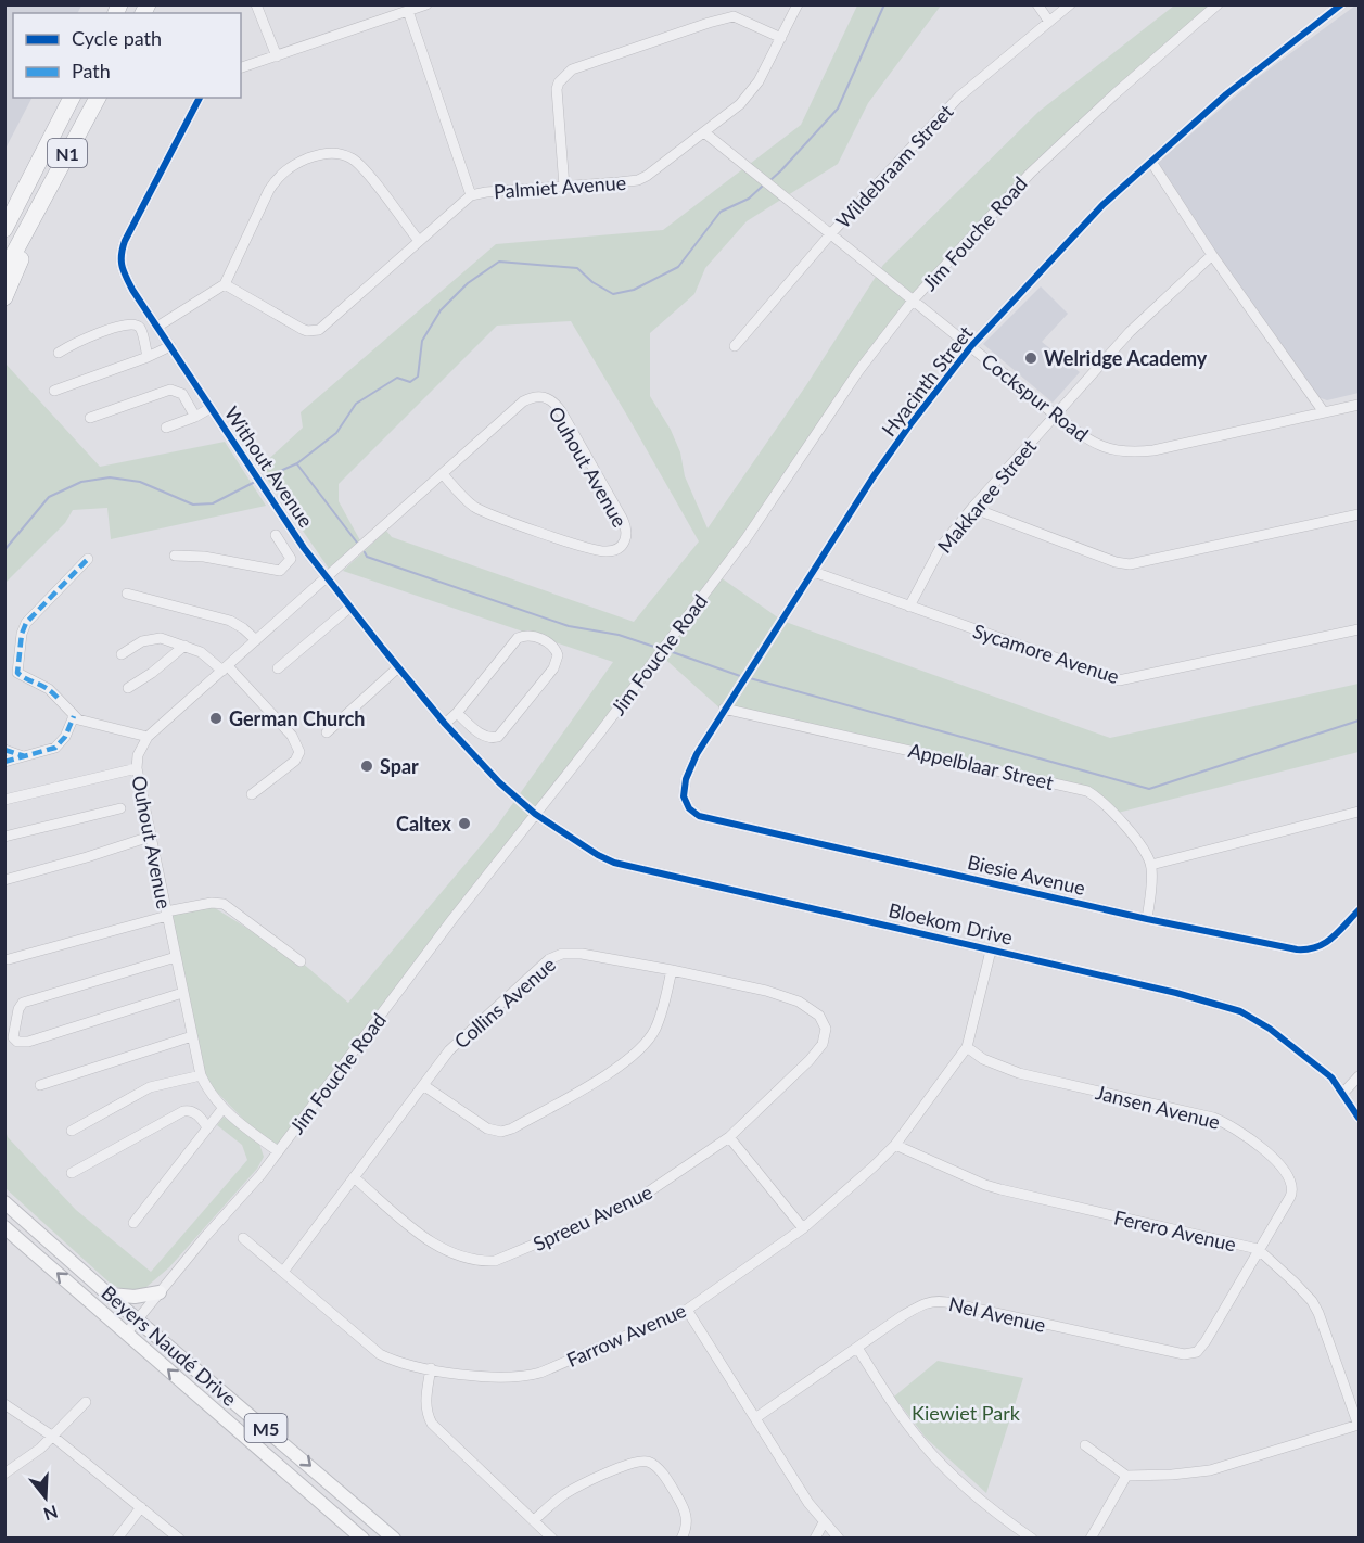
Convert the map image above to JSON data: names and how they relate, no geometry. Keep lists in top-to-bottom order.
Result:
{
  "streets": {
    "highway": ["N1"],
    "main road": ["Beyers Naudé Drive", "M5"],
    "street": [
      "Wildebraam Street",
      "Palmiet Avenue",
      "Jim Fouche Road",
      "Hyacinth Street",
      "Cockspur Road",
      "Without Avenue",
      "Ouhout Avenue",
      "Makkaree Street",
      "Sycamore Avenue",
      "Appelblaar Street",
      "Biesie Avenue",
      "Bloekom Drive",
      "Collins Avenue",
      "Jansen Avenue",
      "Spreeu Avenue",
      "Ferero Avenue",
      "Nel Avenue",
      "Farrow Avenue"
    ]
  },
  "crossings": [
    ["Wildebraam Street", "Cockspur Road"],
    ["Palmiet Avenue", "Cockspur Road"],
    ["Jim Fouche Road", "Cockspur Road"],
    ["Jim Fouche Road", "Without Avenue"],
    ["Jim Fouche Road", "Ouhout Avenue"],
    ["Jim Fouche Road", "Bloekom Drive"],
    ["Jim Fouche Road", "Beyers Naudé Drive"],
    ["Hyacinth Street", "Cockspur Road"],
    ["Hyacinth Street", "Sycamore Avenue"],
    ["Hyacinth Street", "Appelblaar Street"],
    ["Hyacinth Street", "Biesie Avenue"],
    ["Cockspur Road", "Makkaree Street"],
    ["Without Avenue", "Ouhout Avenue"],
    ["Without Avenue", "Bloekom Drive"],
    ["Makkaree Street", "Sycamore Avenue"],
    ["Bloekom Drive", "Farrow Avenue"],
    ["Collins Avenue", "Spreeu Avenue"],
    ["Collins Avenue", "Farrow Avenue"],
    ["Jansen Avenue", "Ferero Avenue"],
    ["Jansen Avenue", "Nel Avenue"],
    ["Jansen Avenue", "Farrow Avenue"],
    ["Ferero Avenue", "Farrow Avenue"]
  ],
  "parks": ["Kiewiet Park"],
  "places": [
    "Welridge Academy",
    "German Church",
    "Spar",
    "Caltex"
  ],
  "legend": ["Cycle path", "Path"],
  "north": "bottom"
}
